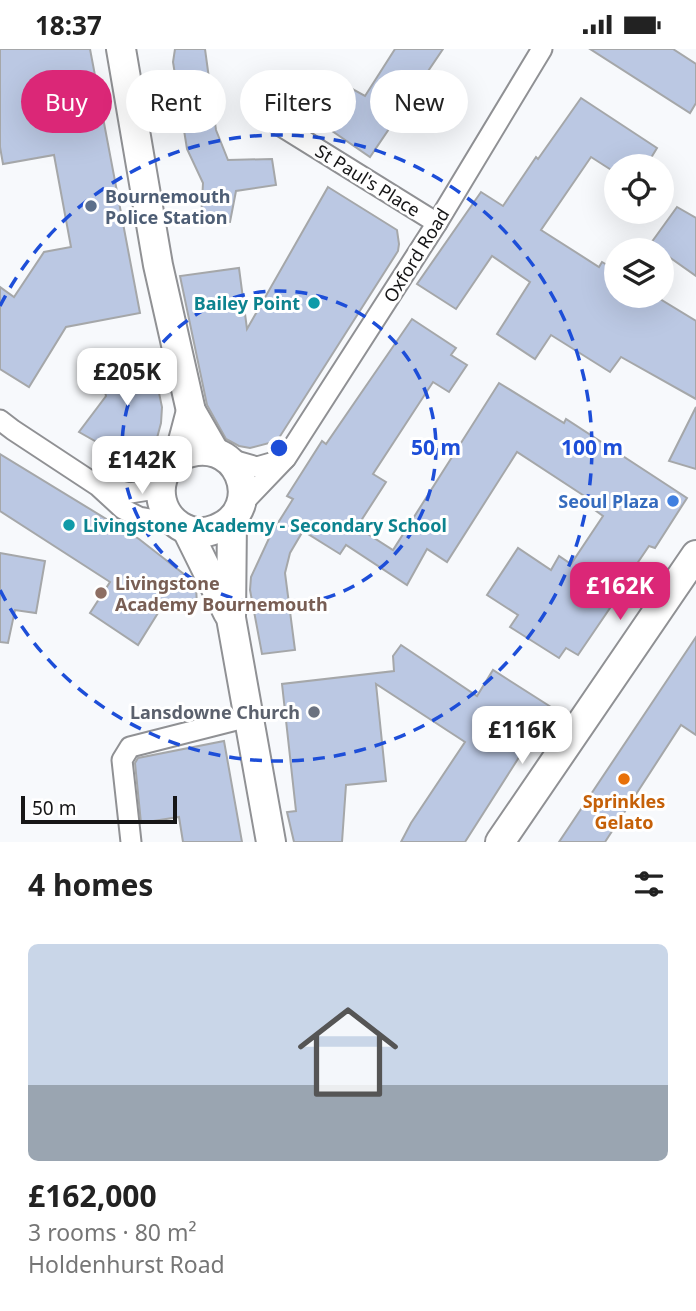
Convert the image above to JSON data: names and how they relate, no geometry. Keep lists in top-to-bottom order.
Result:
{
  "streets": {
    "street": ["St Paul's Place", "Oxford Road"]
  },
  "crossings": [
    ["St Paul's Place", "Oxford Road"]
  ],
  "places": [
    "Bournemouth Police Station",
    "Bailey Point",
    "Seoul Plaza",
    "Livingstone Academy - Secondary School",
    "Livingstone Academy Bournemouth",
    "Lansdowne Church",
    "Sprinkles Gelato"
  ],
  "scale_bar": "50 m",
  "page": {
    "status": "18:37",
    "chip": [
      "Buy",
      "Rent",
      "Filters",
      "New"
    ],
    "price": [
      "£205K",
      "£142K",
      "£162K",
      "£116K"
    ],
    "scale": "50 m",
    "heading": "4 homes",
    "list": [
      {
        "name": "£162,000",
        "note": "3 rooms · 80 m² · Holdenhurst Road"
      }
    ]
  },
  "rings": ["50 m", "100 m"]
}
